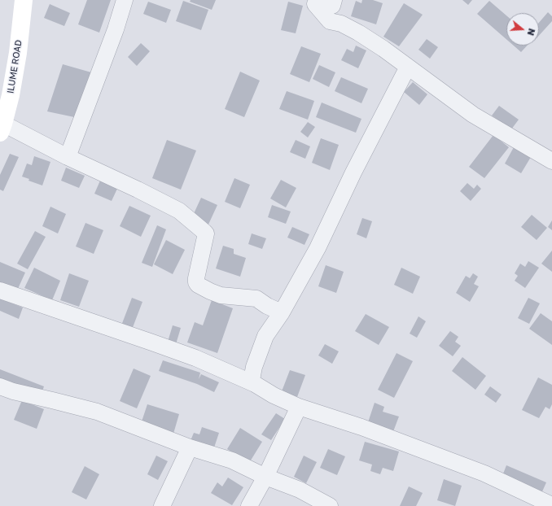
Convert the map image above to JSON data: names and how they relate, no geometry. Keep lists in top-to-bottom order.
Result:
{
  "streets": {
    "street": ["ILUME ROAD"]
  },
  "north": "right"
}
